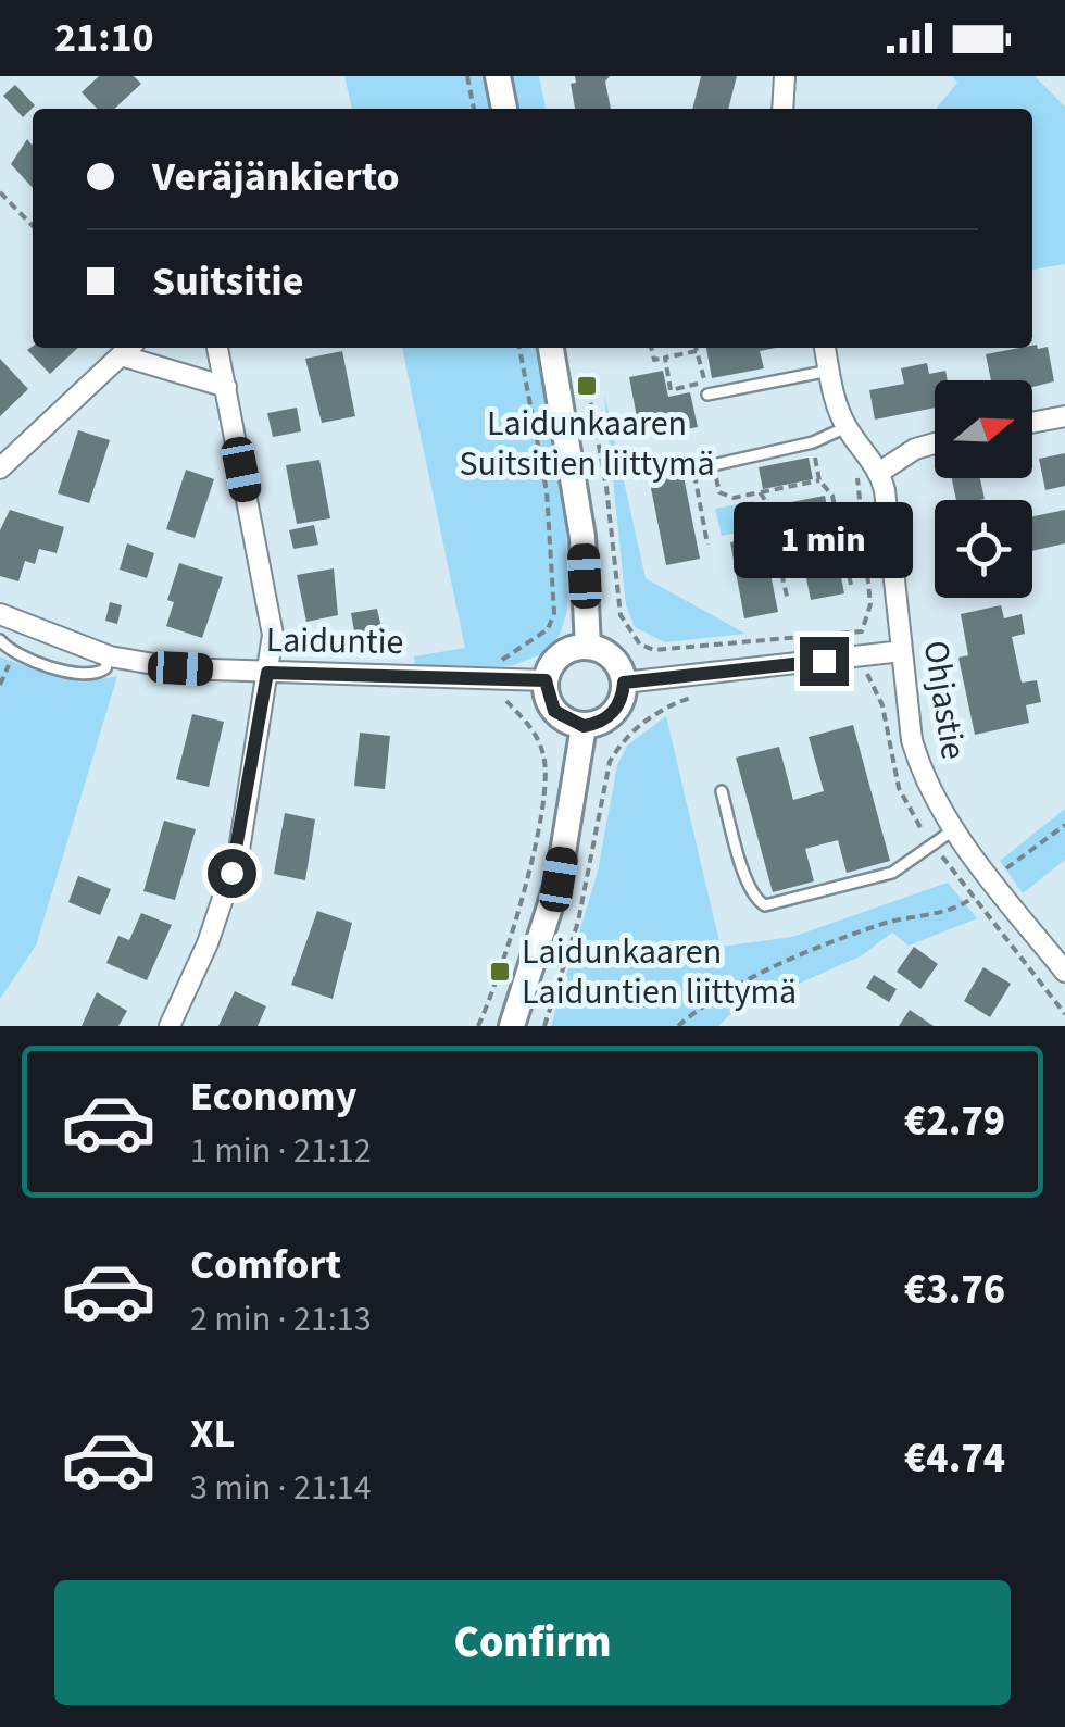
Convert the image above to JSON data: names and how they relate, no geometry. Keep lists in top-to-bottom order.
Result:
{
  "streets": {
    "street": ["Laiduntie", "Ohjastie"]
  },
  "places": {
    "transit": ["Laidunkaaren Suitsitien liittymä", "Laidunkaaren Laiduntien liittymä"]
  },
  "north": "right",
  "page": {
    "status": "21:10",
    "banner": ["Veräjänkierto", "Suitsitie"],
    "bubble": "1 min",
    "list": [
      {
        "name": "Economy",
        "note": "1 min · 21:12",
        "value": "€2.79"
      },
      {
        "name": "Comfort",
        "note": "2 min · 21:13",
        "value": "€3.76"
      },
      {
        "name": "XL",
        "note": "3 min · 21:14",
        "value": "€4.74"
      }
    ],
    "buttons": "Confirm"
  }
}
